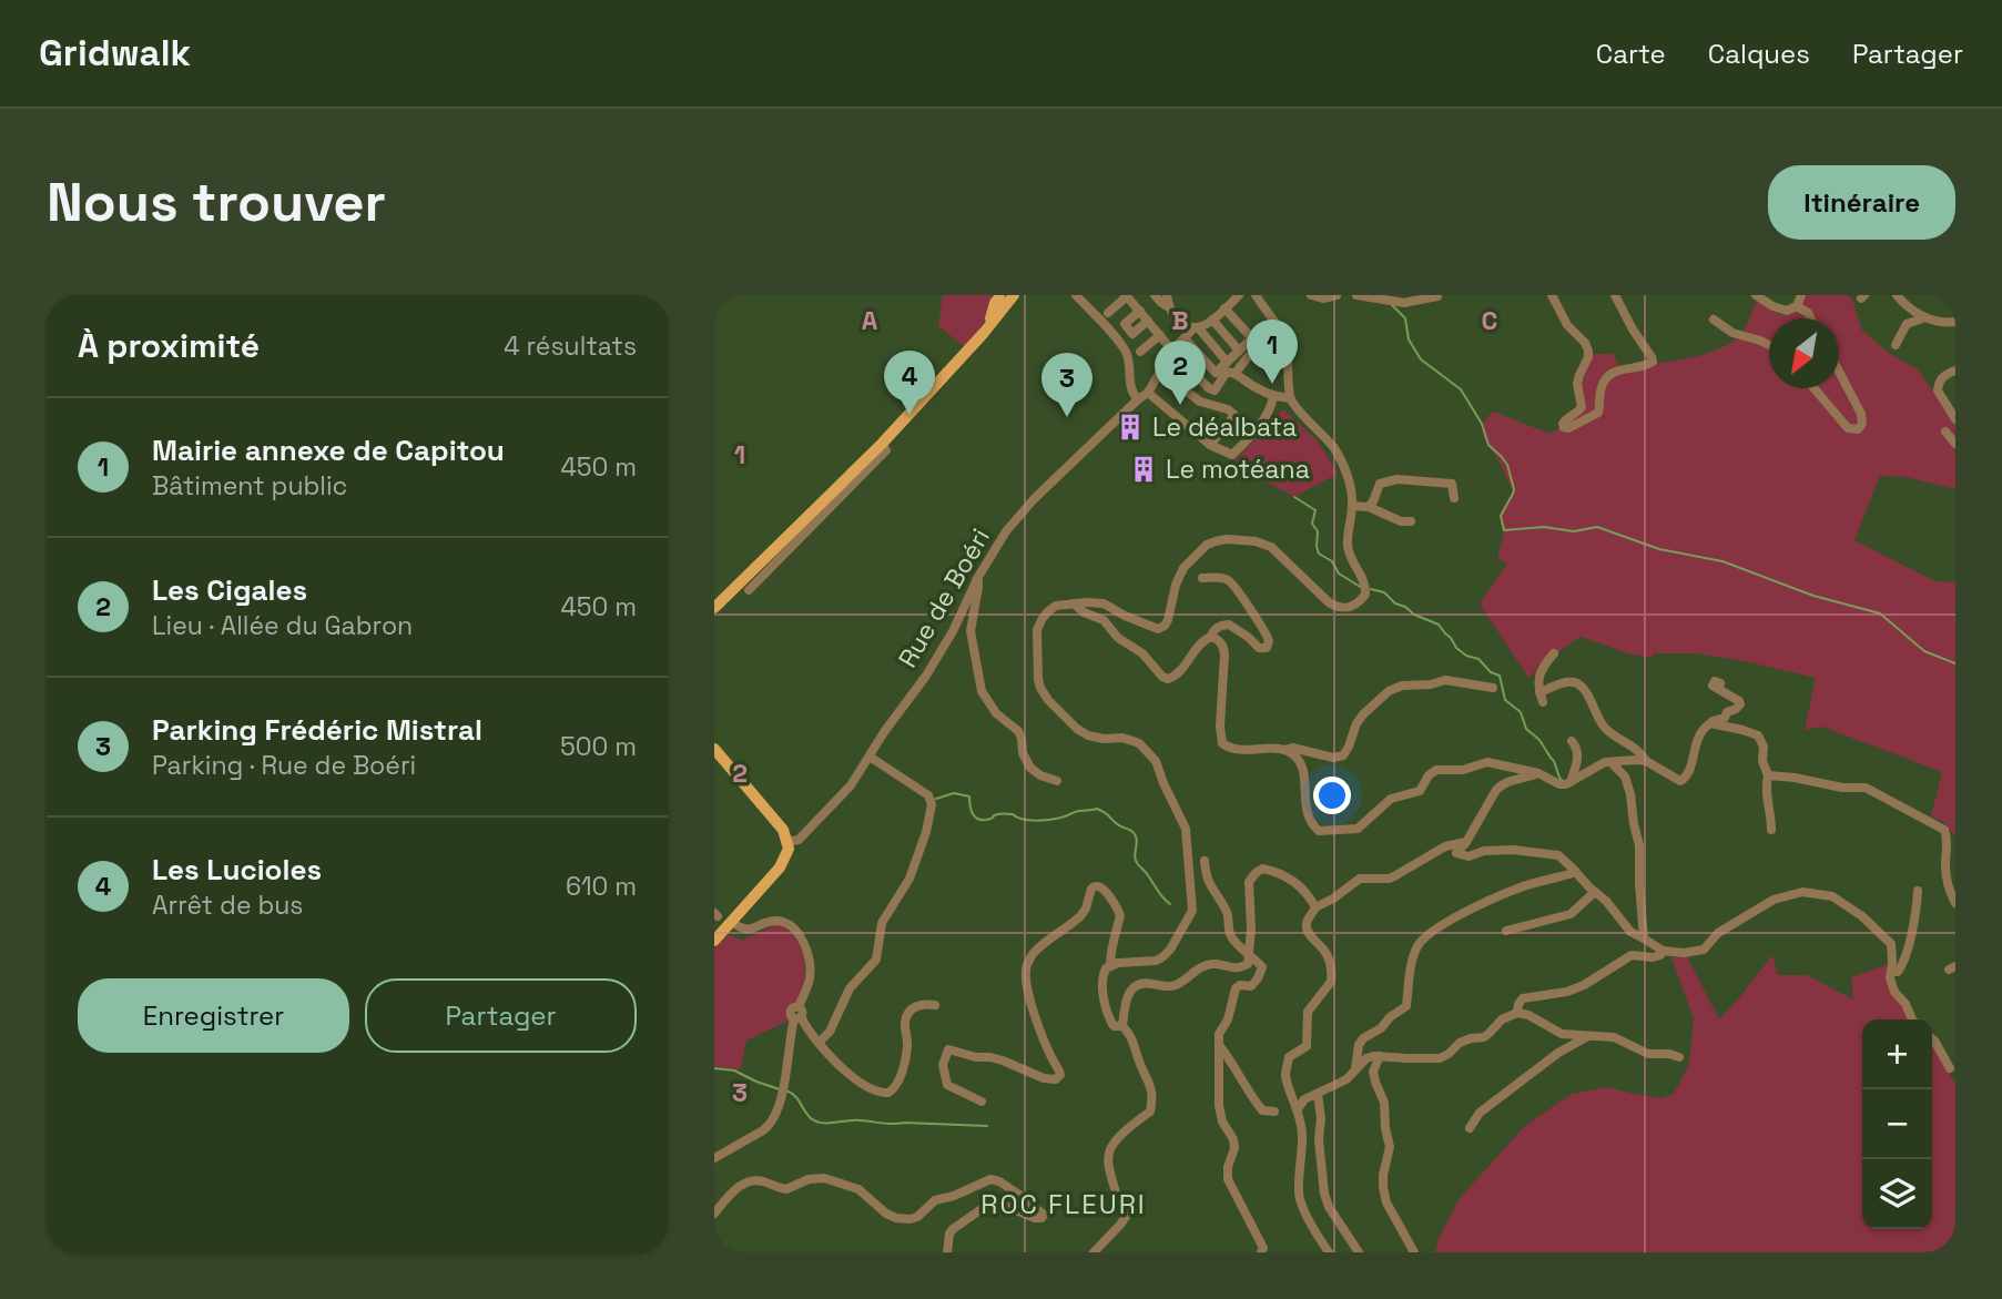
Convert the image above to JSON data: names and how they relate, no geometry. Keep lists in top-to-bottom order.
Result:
{
  "streets": {
    "street": ["Rue de Boéri"]
  },
  "districts": ["ROC FLEURI"],
  "places": {
    "building": ["Le déalbata", "Le motéana"]
  },
  "north": "bottom left",
  "page": {
    "header": "Gridwalk",
    "nav": ["Carte", "Calques", "Partager"],
    "buttons": [
      "Itinéraire",
      ["Enregistrer", "Partager"]
    ],
    "title": "Nous trouver",
    "heading": ["À proximité", "4 résultats"],
    "pins": [
      "1",
      "2",
      "4",
      "3"
    ],
    "list": [
      {
        "mark": "1",
        "name": "Mairie annexe de Capitou",
        "note": "Bâtiment public",
        "value": "450 m"
      },
      {
        "mark": "2",
        "name": "Les Cigales",
        "note": "Lieu · Allée du Gabron",
        "value": "450 m"
      },
      {
        "mark": "3",
        "name": "Parking Frédéric Mistral",
        "note": "Parking · Rue de Boéri",
        "value": "500 m"
      },
      {
        "mark": "4",
        "name": "Les Lucioles",
        "note": "Arrêt de bus",
        "value": "610 m"
      }
    ],
    "map_buttons": ["+", "−"]
  },
  "grid": {
    "columns": ["A", "B", "C"],
    "rows": ["1", "2", "3"]
  }
}
